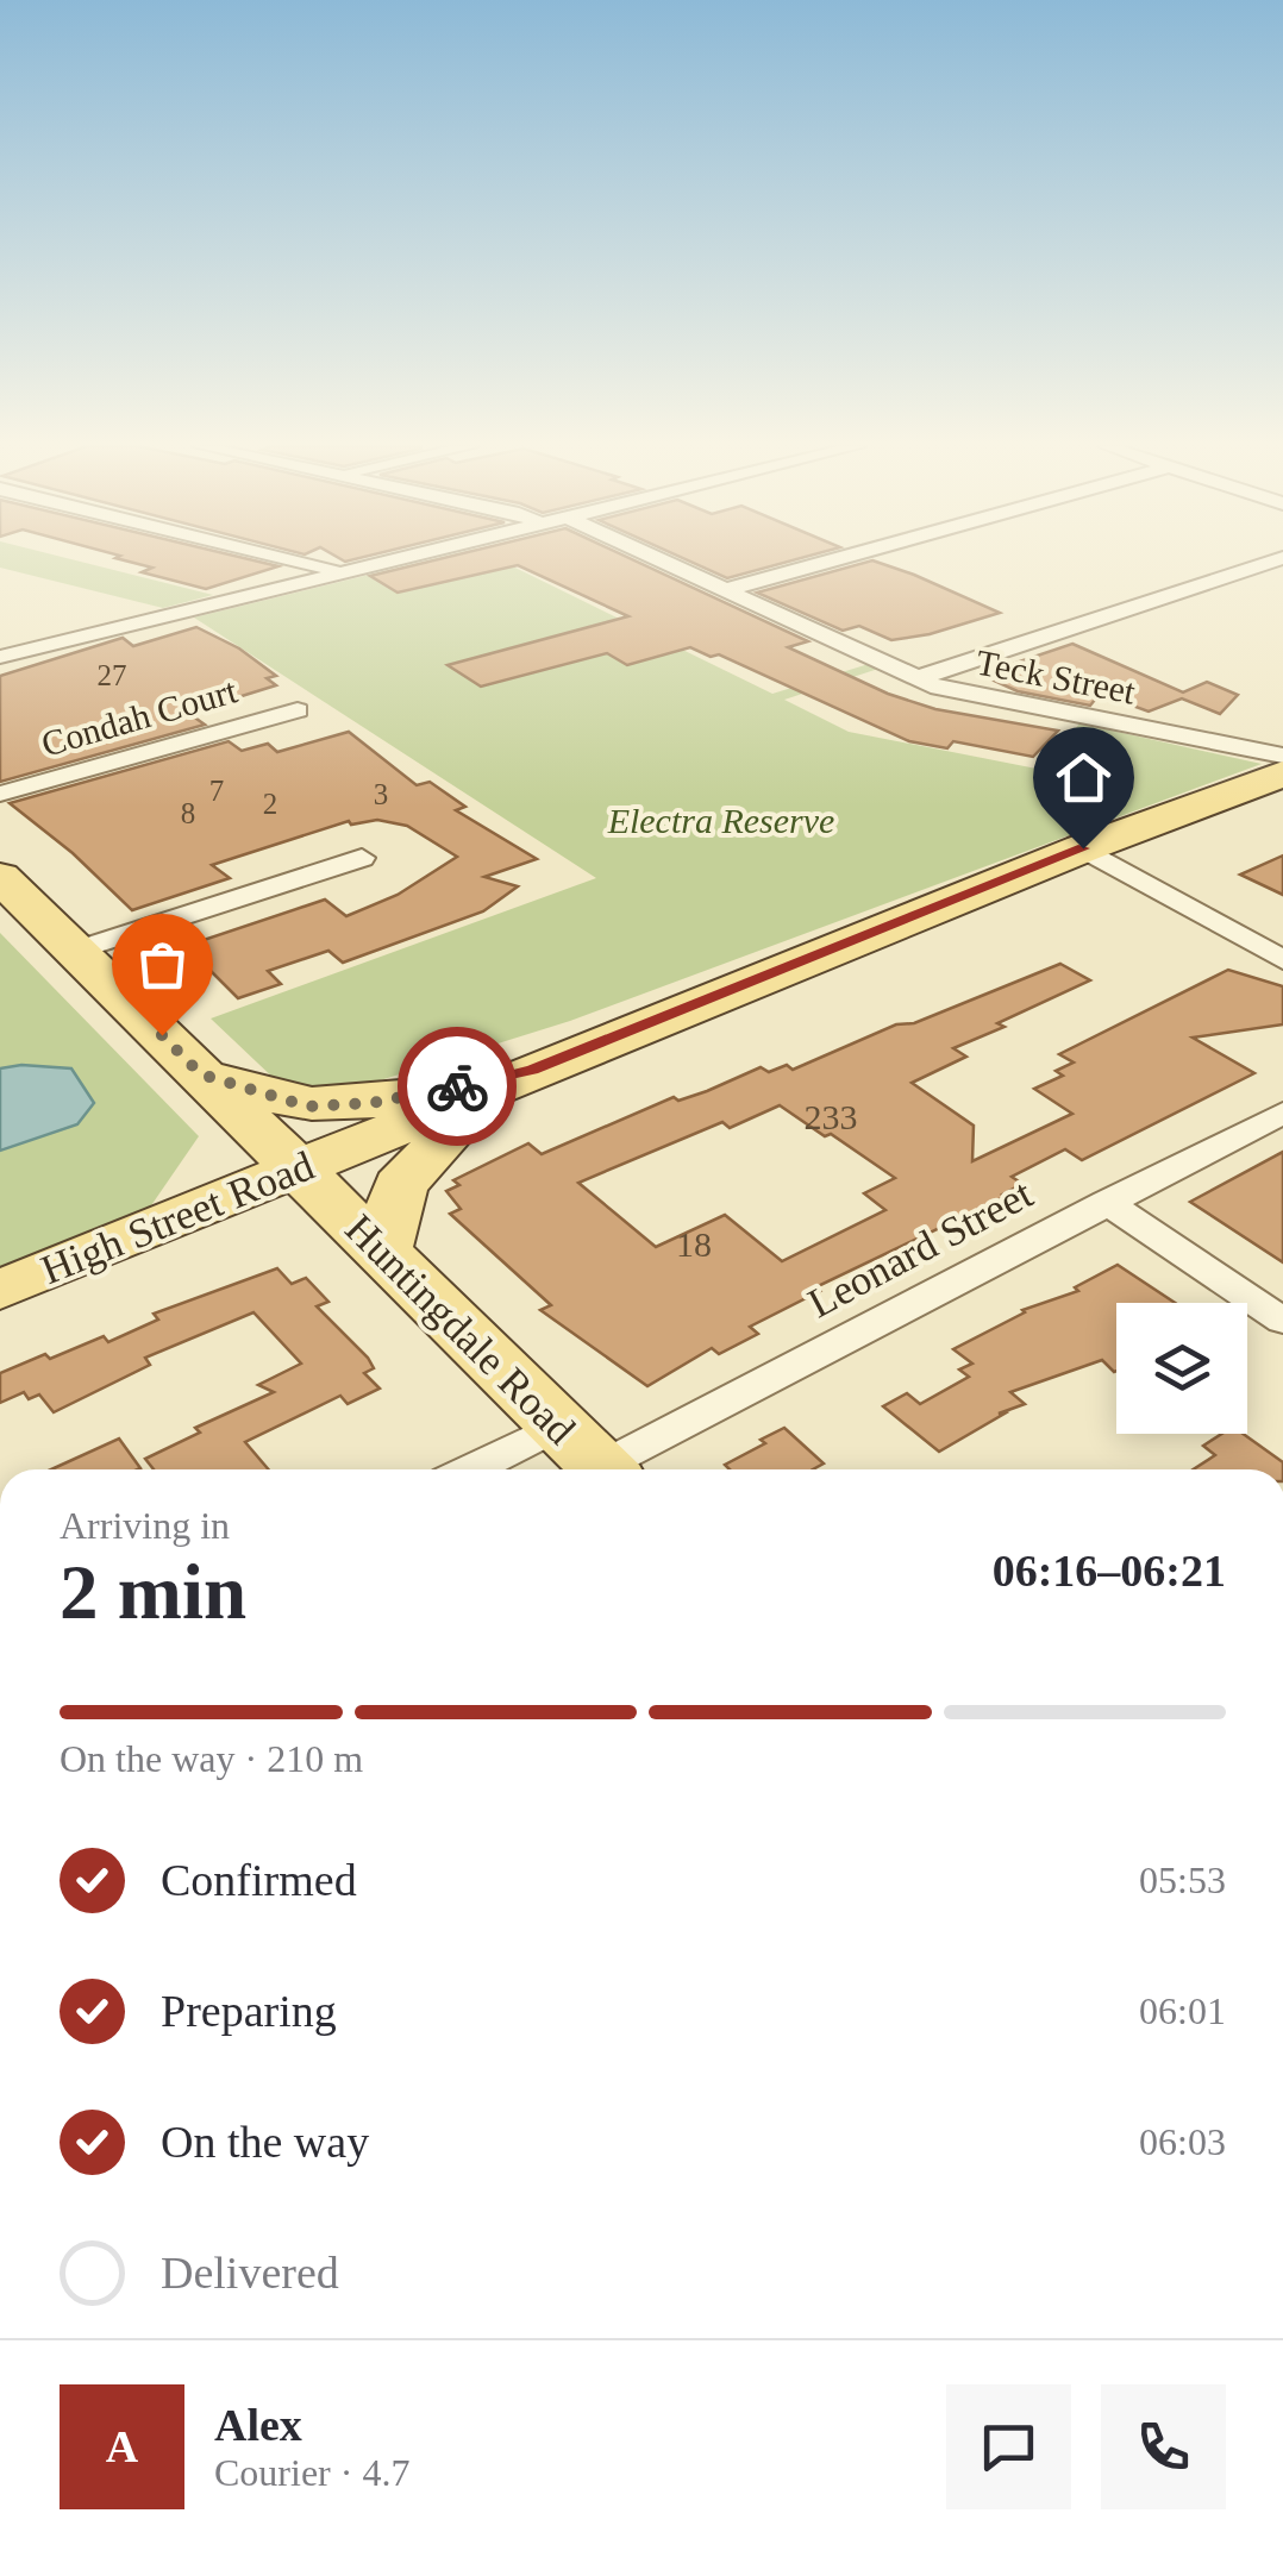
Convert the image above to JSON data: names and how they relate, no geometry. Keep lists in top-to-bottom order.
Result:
{
  "streets": {
    "main road": ["High Street Road", "Huntingdale Road"],
    "street": ["Teck Street", "Condah Court", "Leonard Street"]
  },
  "crossings": [
    ["High Street Road", "Huntingdale Road"],
    ["Leonard Street", "Huntingdale Road"]
  ],
  "parks": ["Electra Reserve"],
  "house_numbers": [
    "27",
    "7",
    "3",
    "2",
    "8",
    "233",
    "18"
  ],
  "page": {
    "heading": ["2 min", "Arriving in", "06:16–06:21"],
    "panel": ["Alex", "Courier · 4.7"],
    "bar": "On the way · 210 m",
    "list": [
      ["Confirmed", "05:53"],
      ["Preparing", "06:01"],
      ["On the way", "06:03"],
      "Delivered"
    ],
    "round": "A"
  }
}
